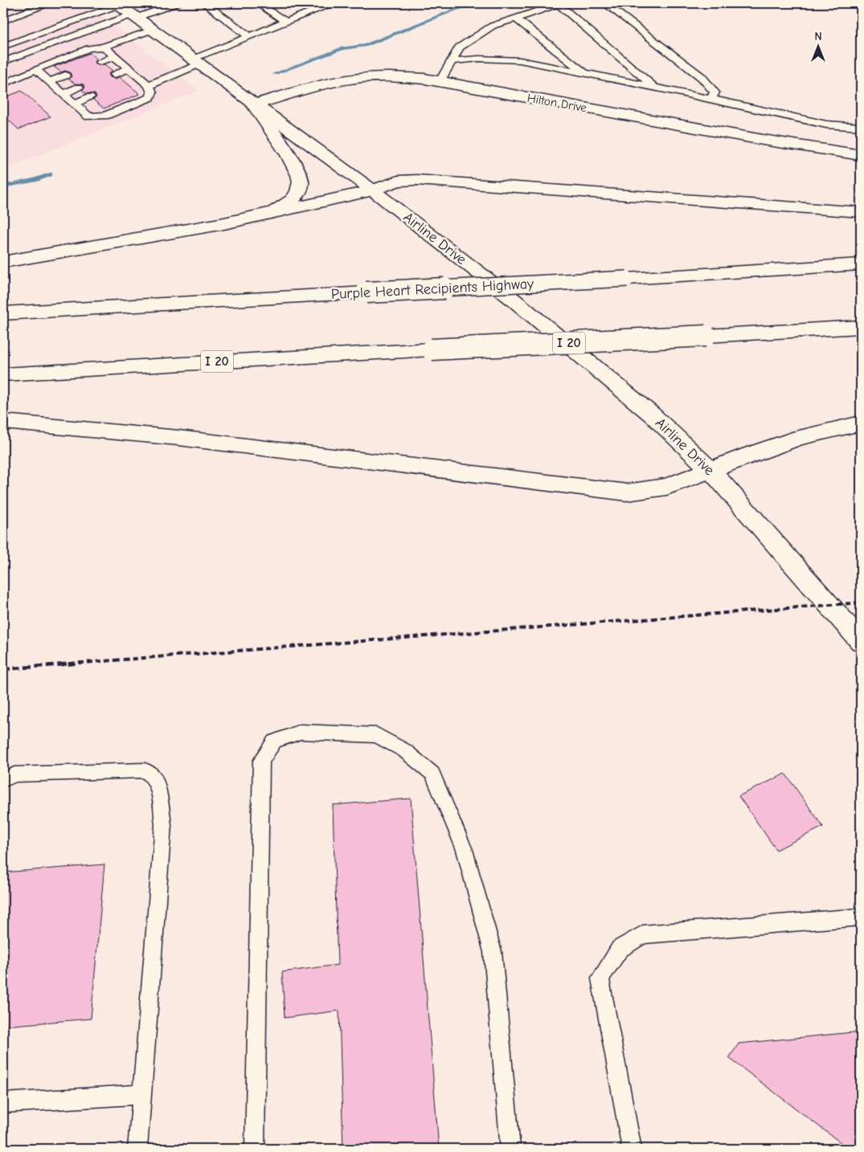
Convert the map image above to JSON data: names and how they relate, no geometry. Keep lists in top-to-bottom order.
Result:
{
  "streets": {
    "main road": [
      "Hilton Drive",
      "Airline Drive",
      "Purple Heart Recipients Highway",
      "I 20"
    ]
  },
  "crossings": [
    ["Hilton Drive", "Airline Drive"]
  ],
  "north": "top"
}
